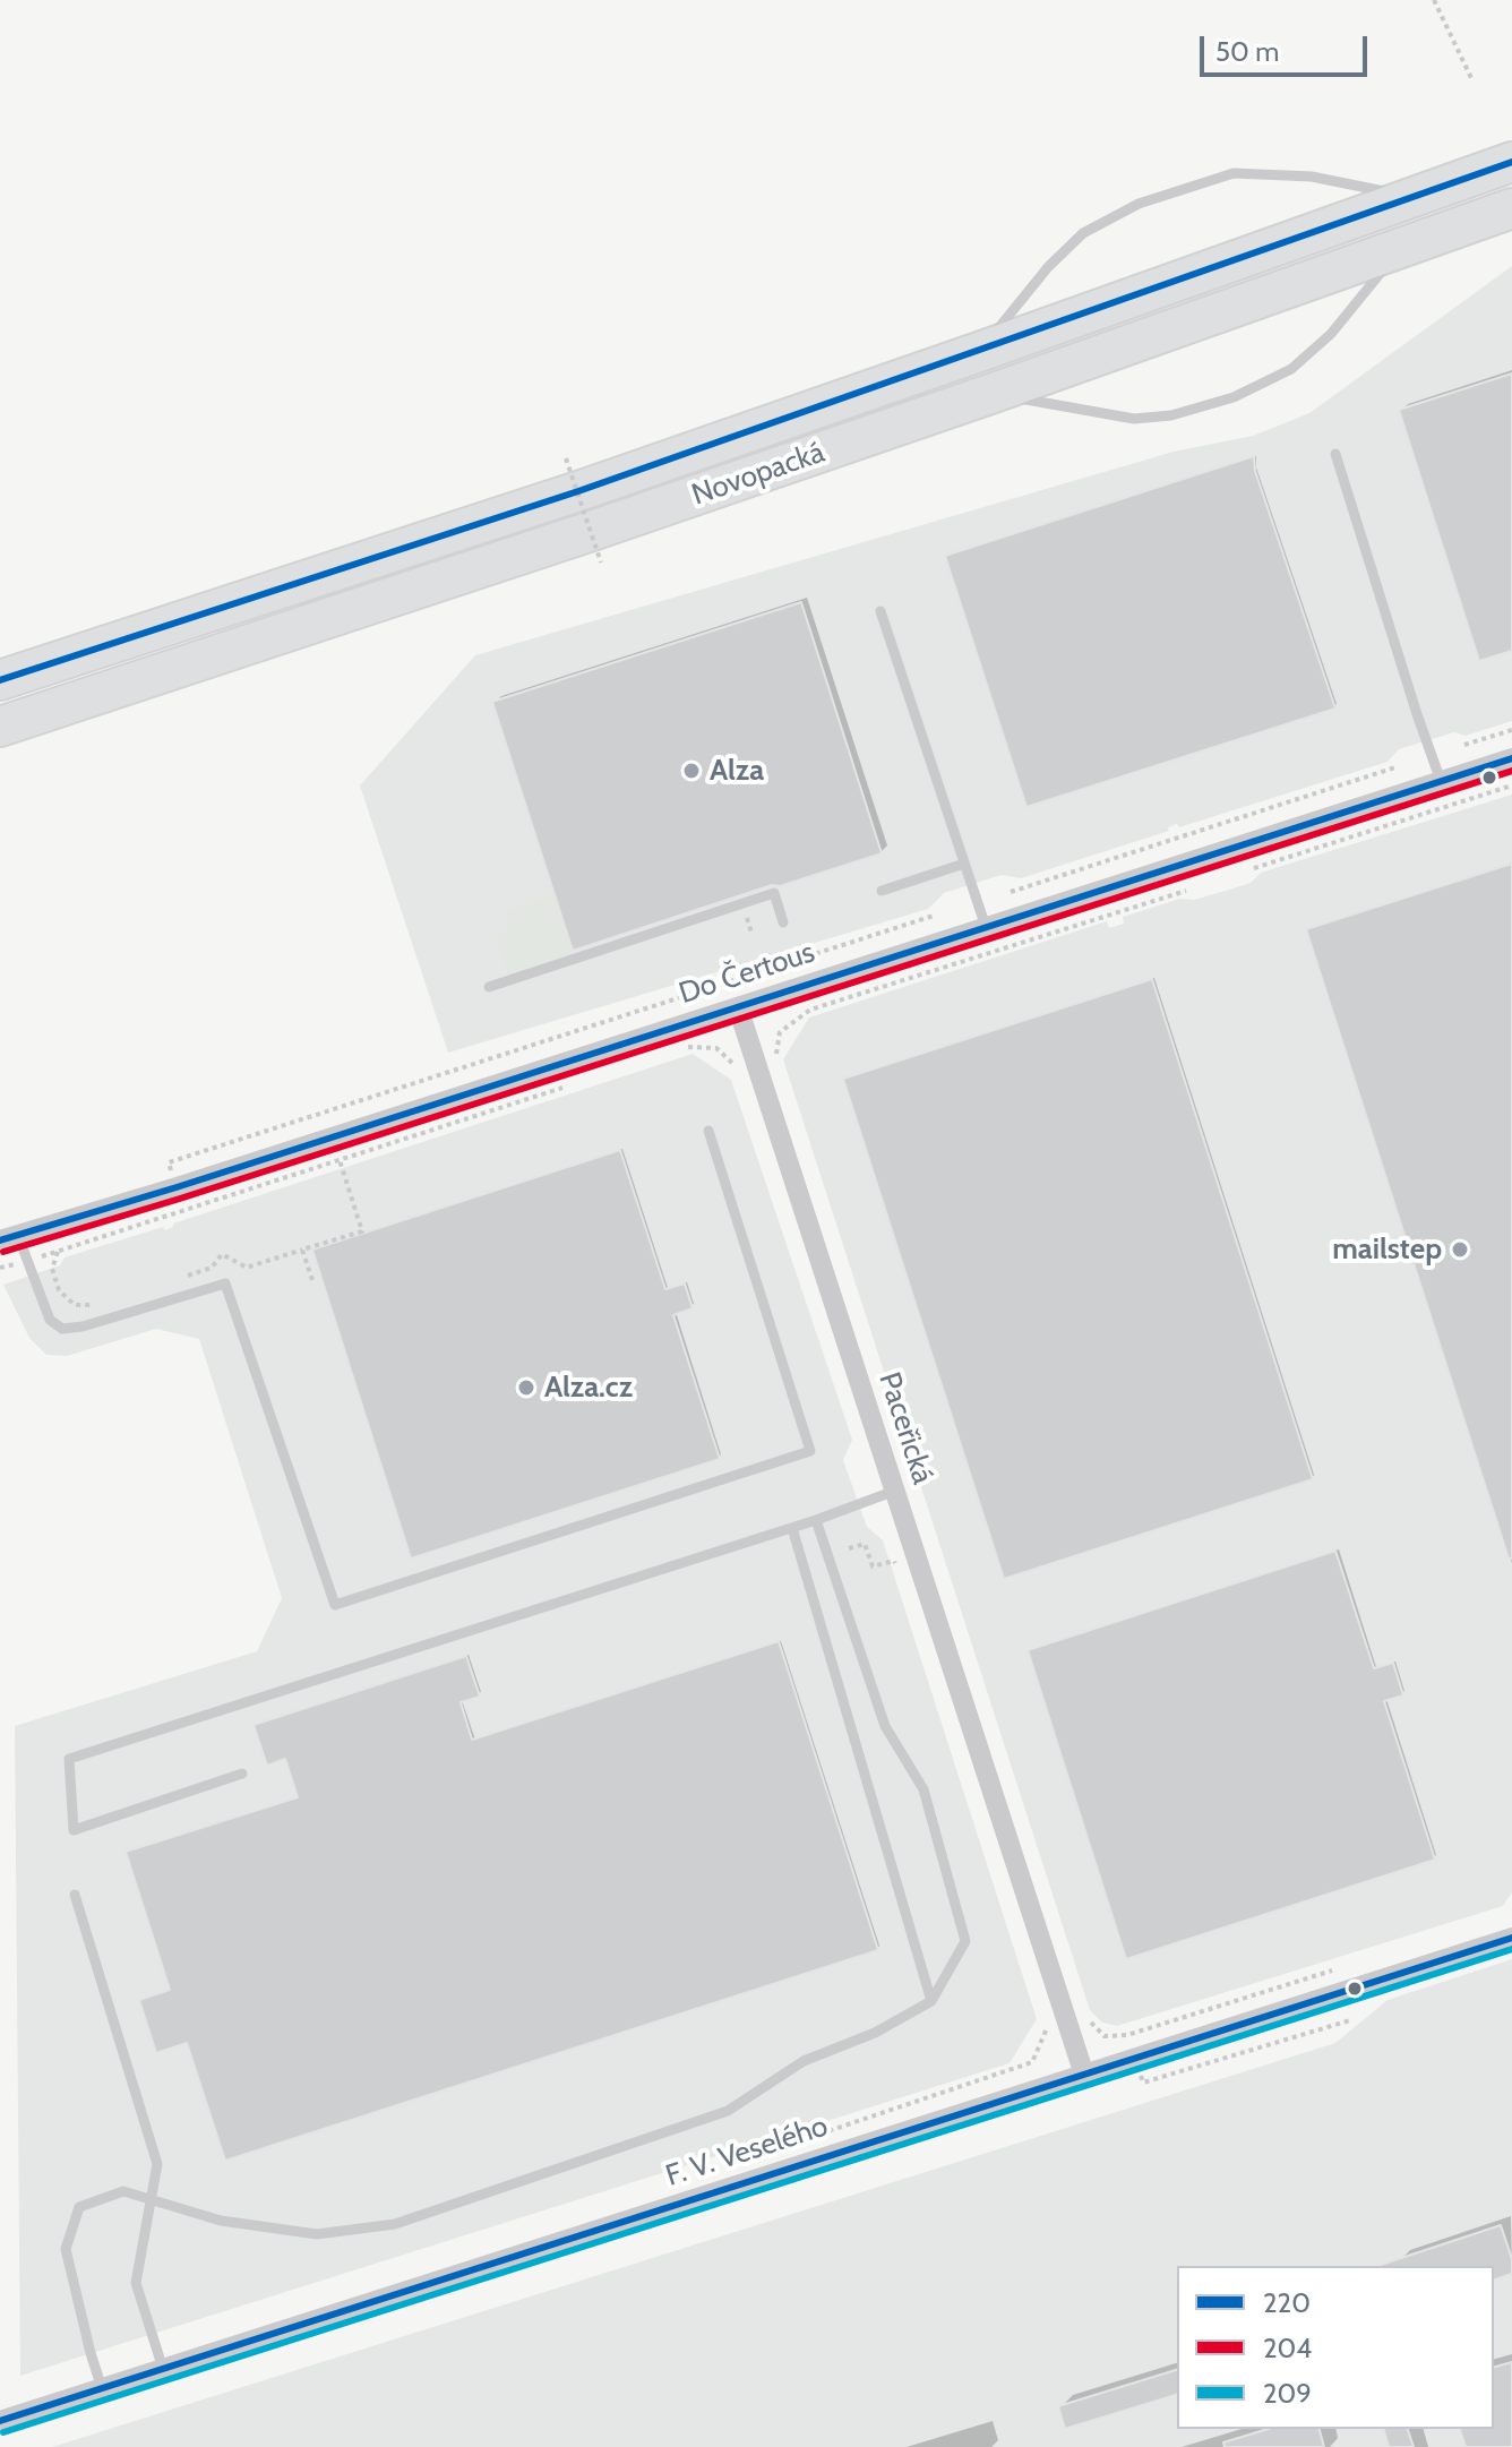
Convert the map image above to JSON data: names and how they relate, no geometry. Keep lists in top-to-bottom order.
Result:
{
  "streets": {
    "highway": ["Novopacká"],
    "street": ["Do Čertous", "Paceřická", "F. V. Veselého"]
  },
  "crossings": [
    ["Do Čertous", "Paceřická"],
    ["Paceřická", "F. V. Veselého"]
  ],
  "places": ["Alza", "mailstep", "Alza.cz"],
  "lines": ["transit line 220", "transit line 204", "transit line 209"],
  "legend": ["220", "204", "209"],
  "scale_bar": "50 m"
}
